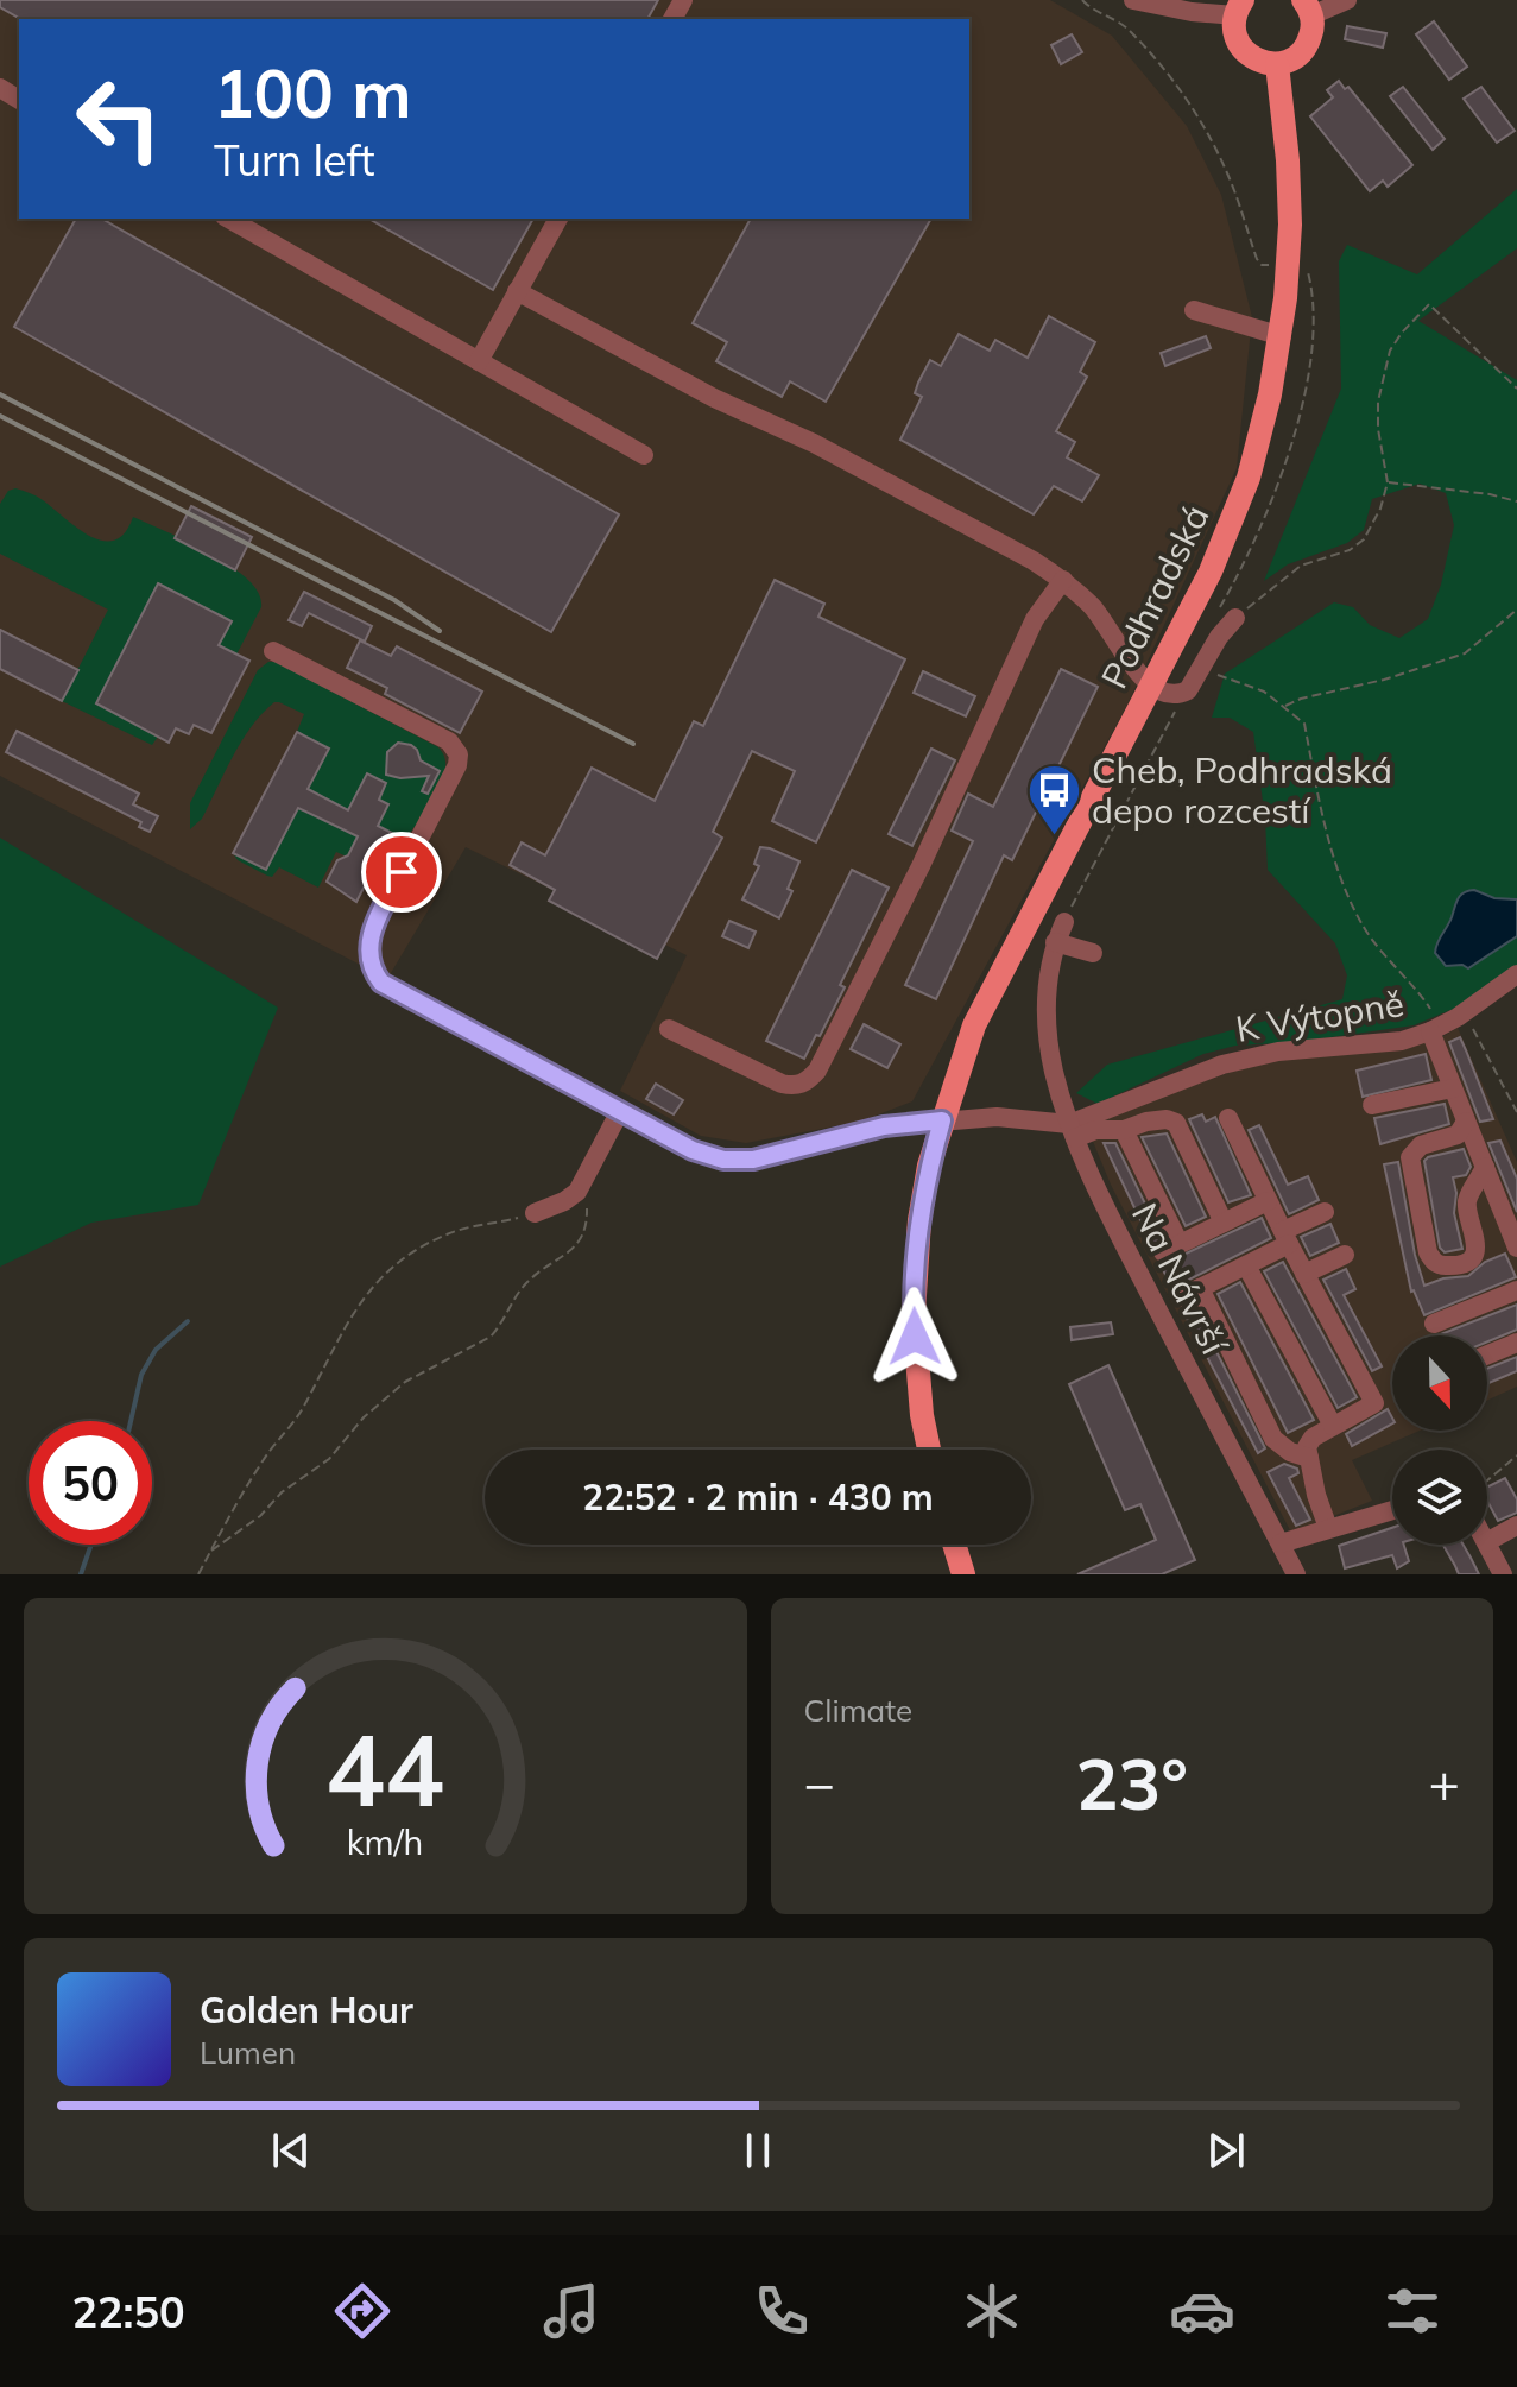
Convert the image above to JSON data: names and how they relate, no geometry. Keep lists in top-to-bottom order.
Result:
{
  "streets": {
    "main road": ["Podhradská"],
    "street": ["K Výtopně", "Na Návrší"]
  },
  "crossings": [
    ["K Výtopně", "Na Návrší"]
  ],
  "places": {
    "bus stop": ["Cheb, Podhradská depo rozcestí"]
  },
  "north": "bottom",
  "page": {
    "turn": ["100 m", "Turn left"],
    "limit": "50",
    "trip": "22:52 · 2 min · 430 m",
    "tile": "Climate",
    "heat": ["−", "23°", "+"],
    "song": ["Golden Hour", "Lumen"],
    "tabs": "22:50",
    "gauge": ["44", "km/h"]
  }
}
